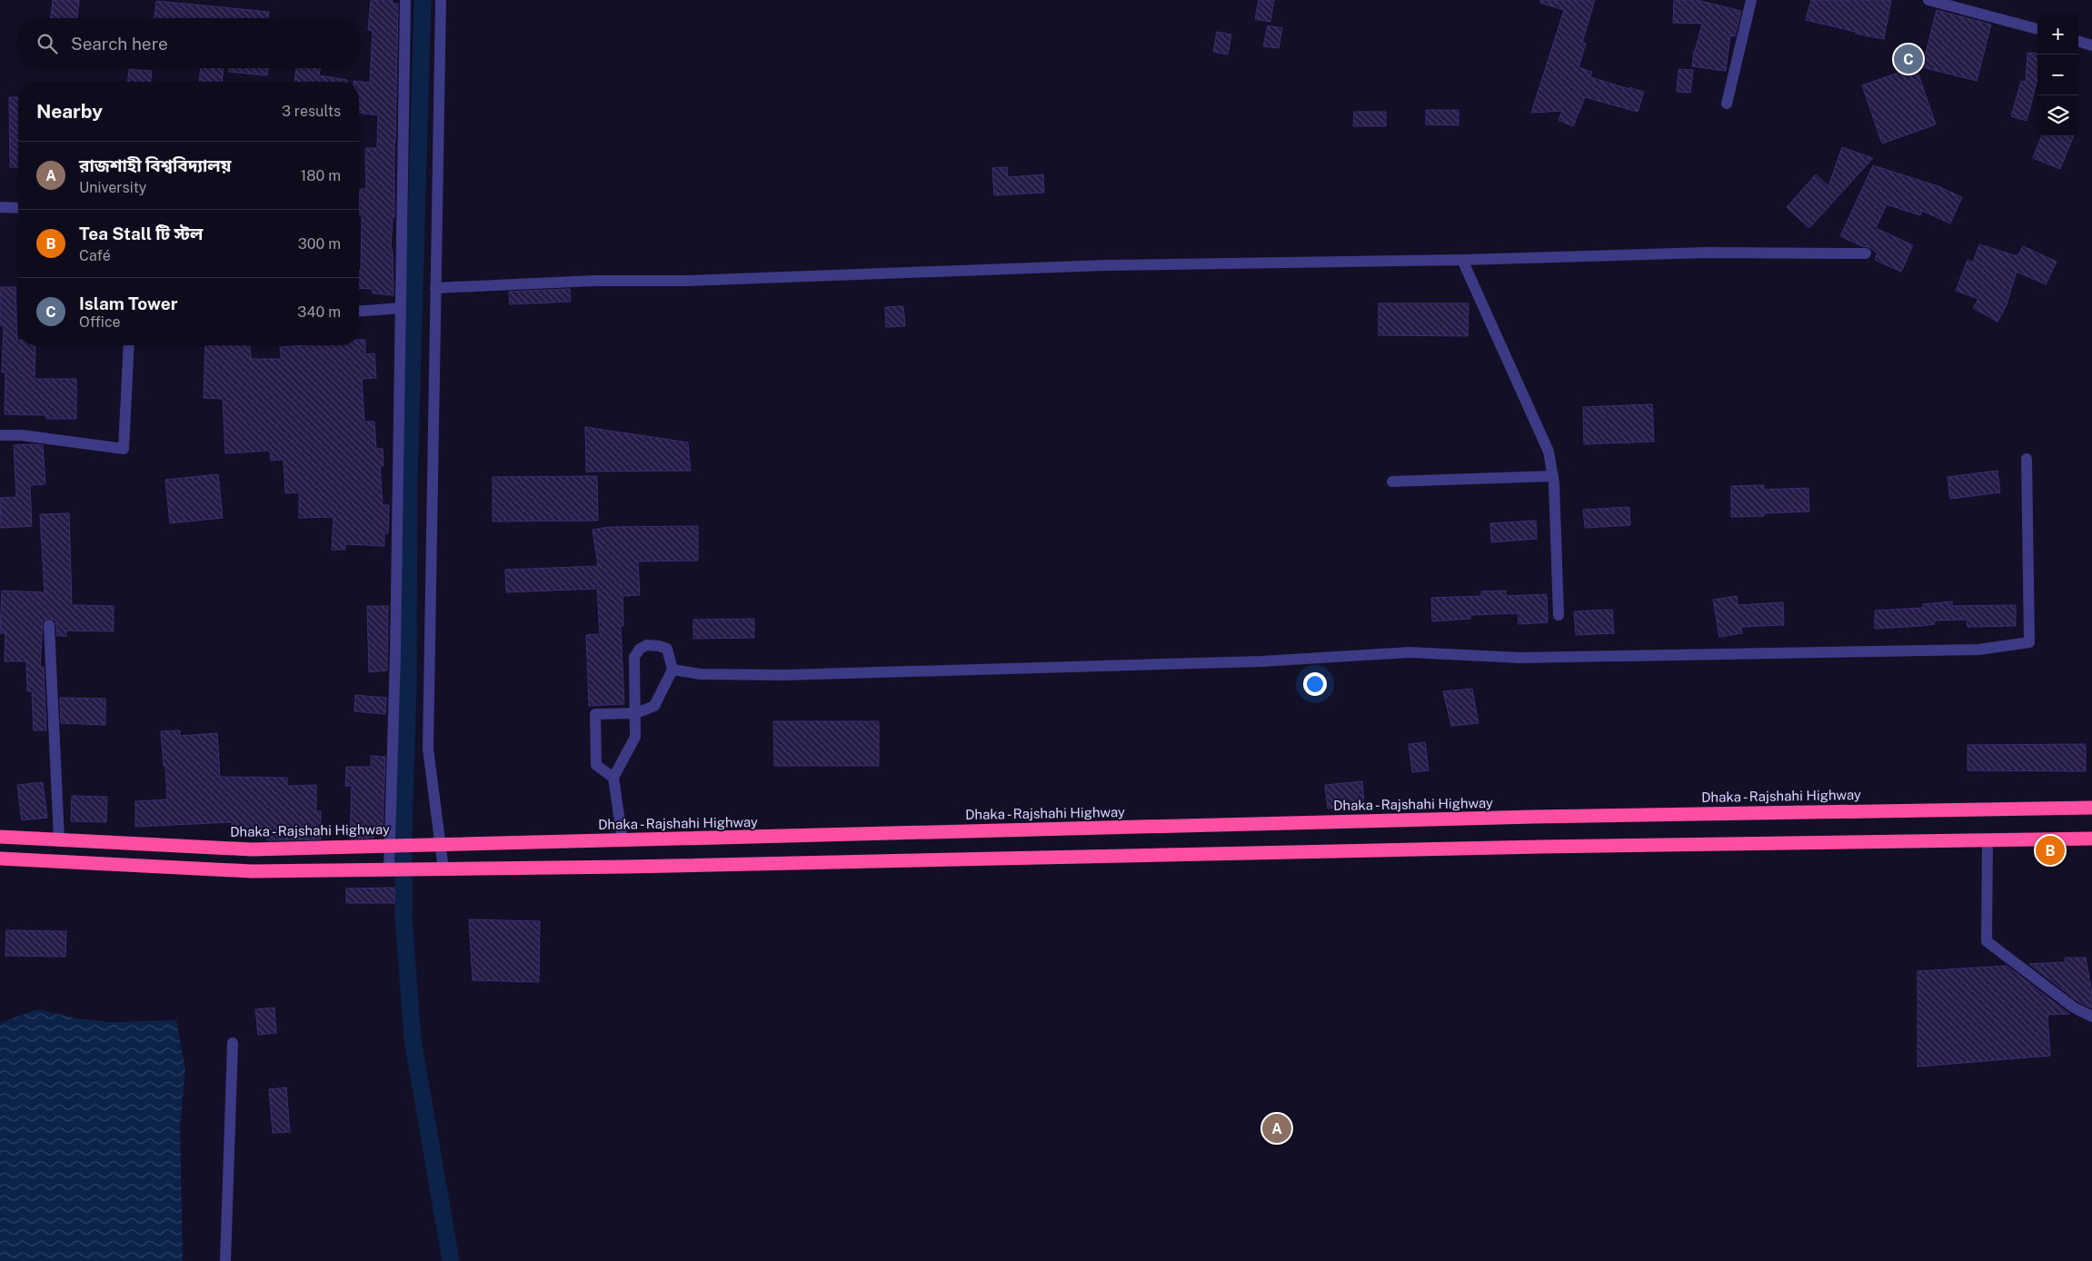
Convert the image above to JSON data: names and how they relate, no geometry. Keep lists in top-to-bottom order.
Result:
{
  "streets": {
    "highway": ["Dhaka - Rajshahi Highway"]
  },
  "page": {
    "map_buttons": ["+", "−"],
    "search": "Search here",
    "pins": ["C", "B", "A"],
    "heading": ["Nearby", "3 results"],
    "list": [
      {
        "mark": "A",
        "name": "রাজশাহী বিশ্ববিদ্যালয়",
        "note": "University",
        "value": "180 m"
      },
      {
        "mark": "B",
        "name": "Tea Stall টি স্টল",
        "note": "Café",
        "value": "300 m"
      },
      {
        "mark": "C",
        "name": "Islam Tower",
        "note": "Office",
        "value": "340 m"
      }
    ]
  }
}
